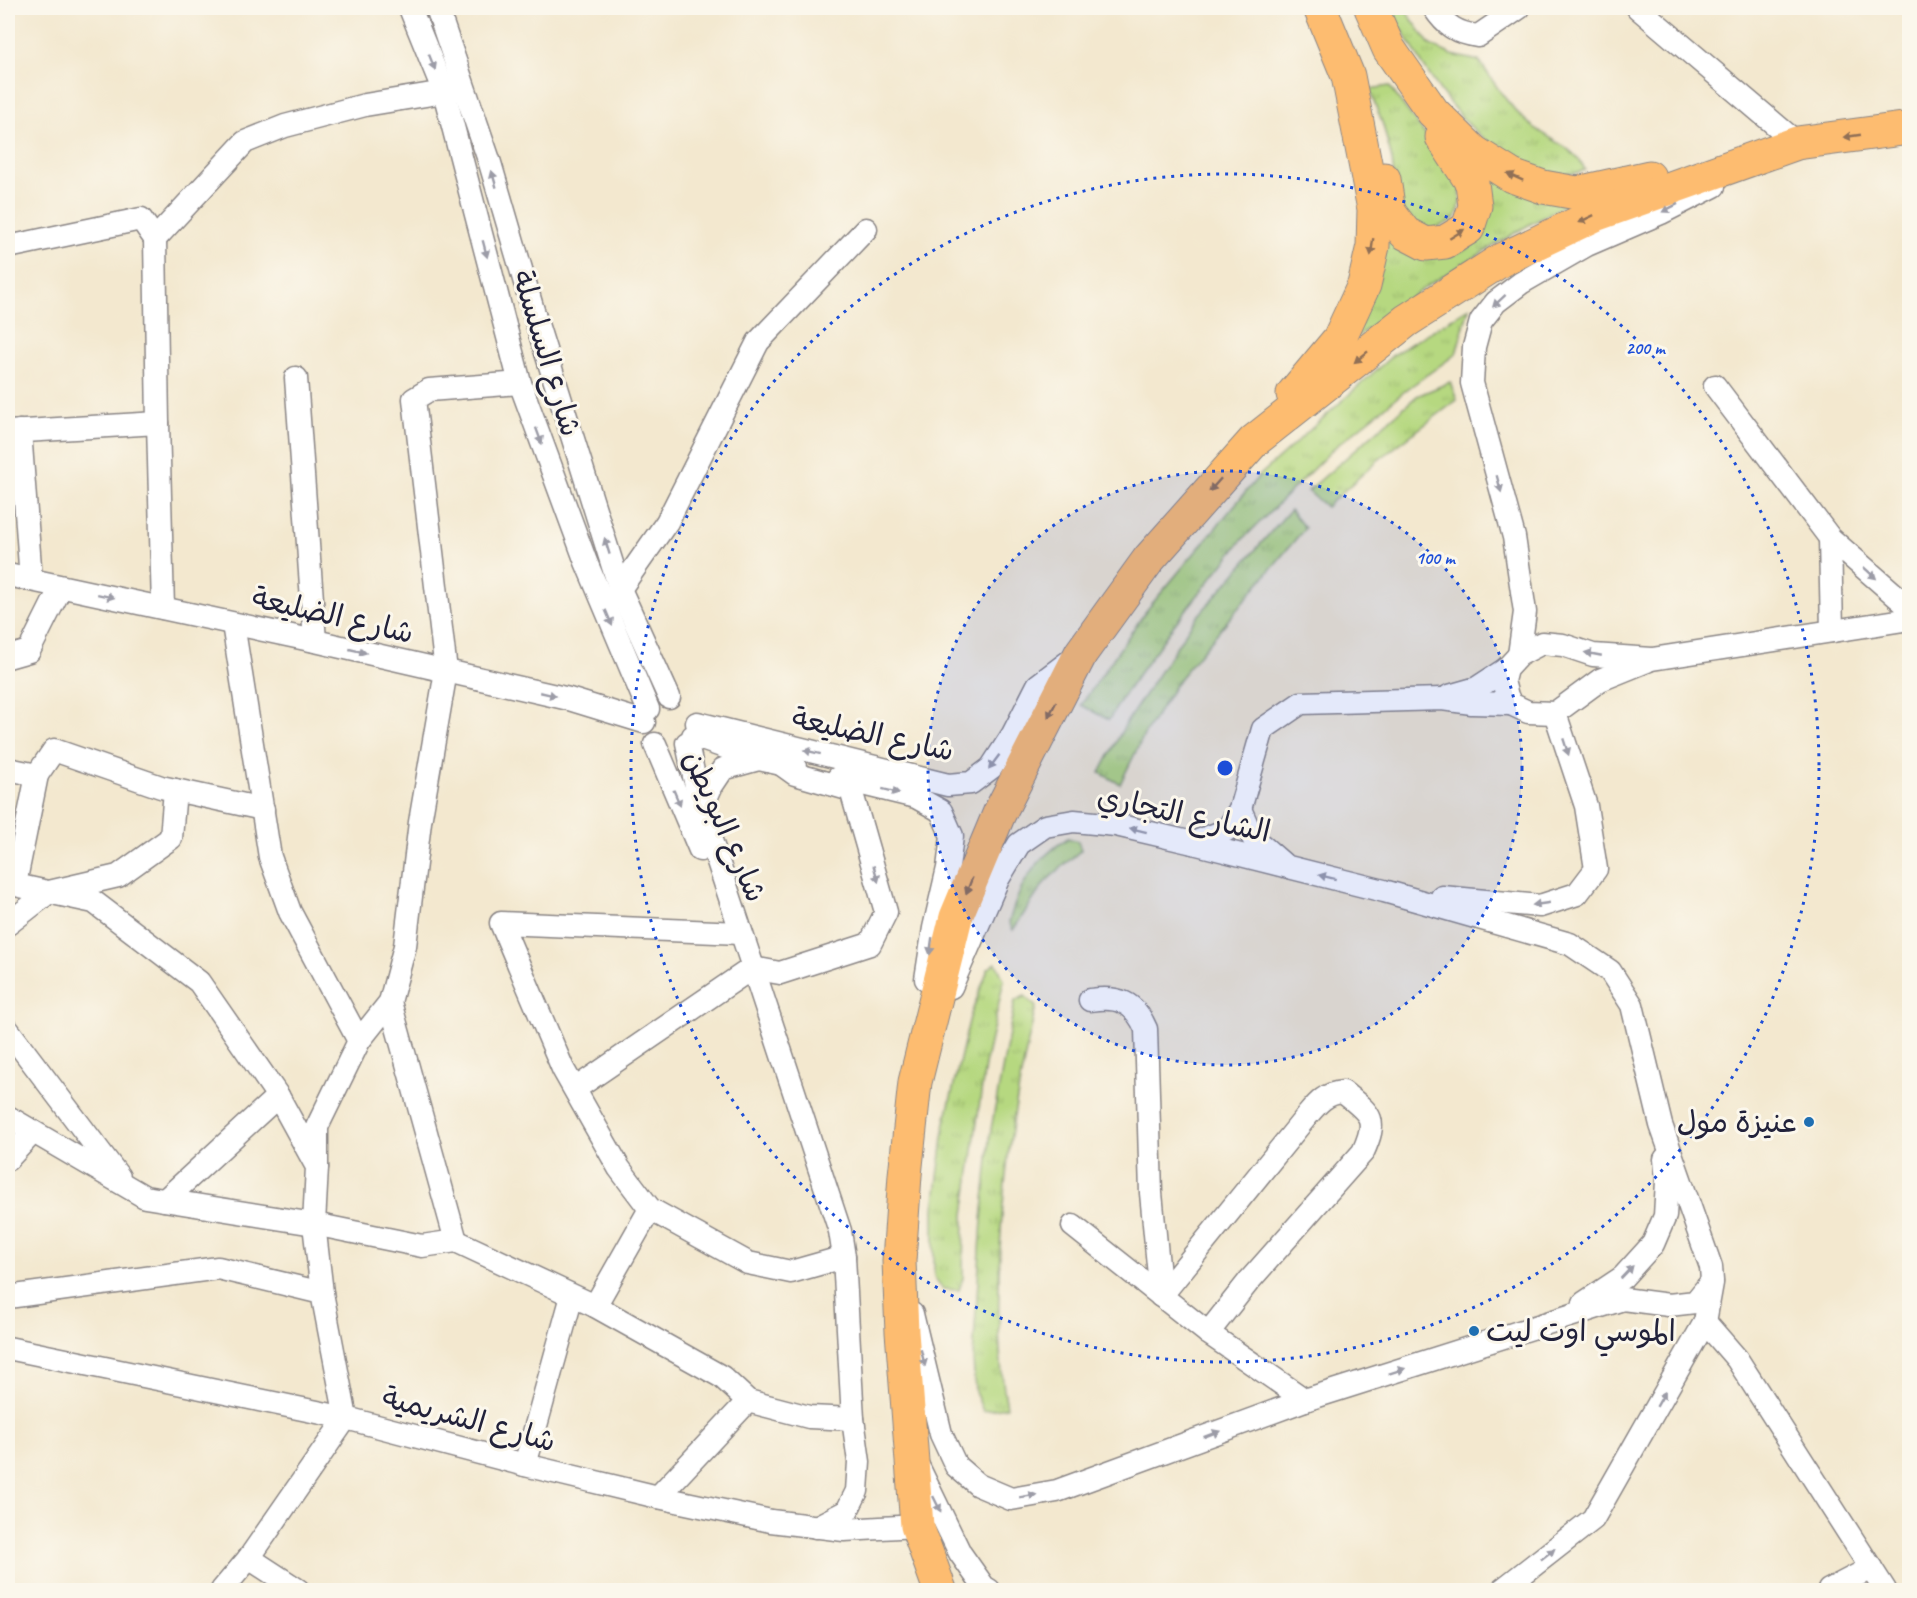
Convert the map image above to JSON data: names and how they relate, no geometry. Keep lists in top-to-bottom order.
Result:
{
  "streets": {
    "street": [
      "شارع السلسلة",
      "شارع الضليعة",
      "الشارع التجاري",
      "شارع البويطن",
      "شارع الشريمية"
    ]
  },
  "crossings": [
    ["شارع السلسلة", "شارع الضليعة"],
    ["شارع السلسلة", "شارع البويطن"],
    ["شارع الضليعة", "شارع البويطن"]
  ],
  "places": ["عنيزة مول", "الموسي اوت ليت"],
  "rings": ["200 m", "100 m"]
}
